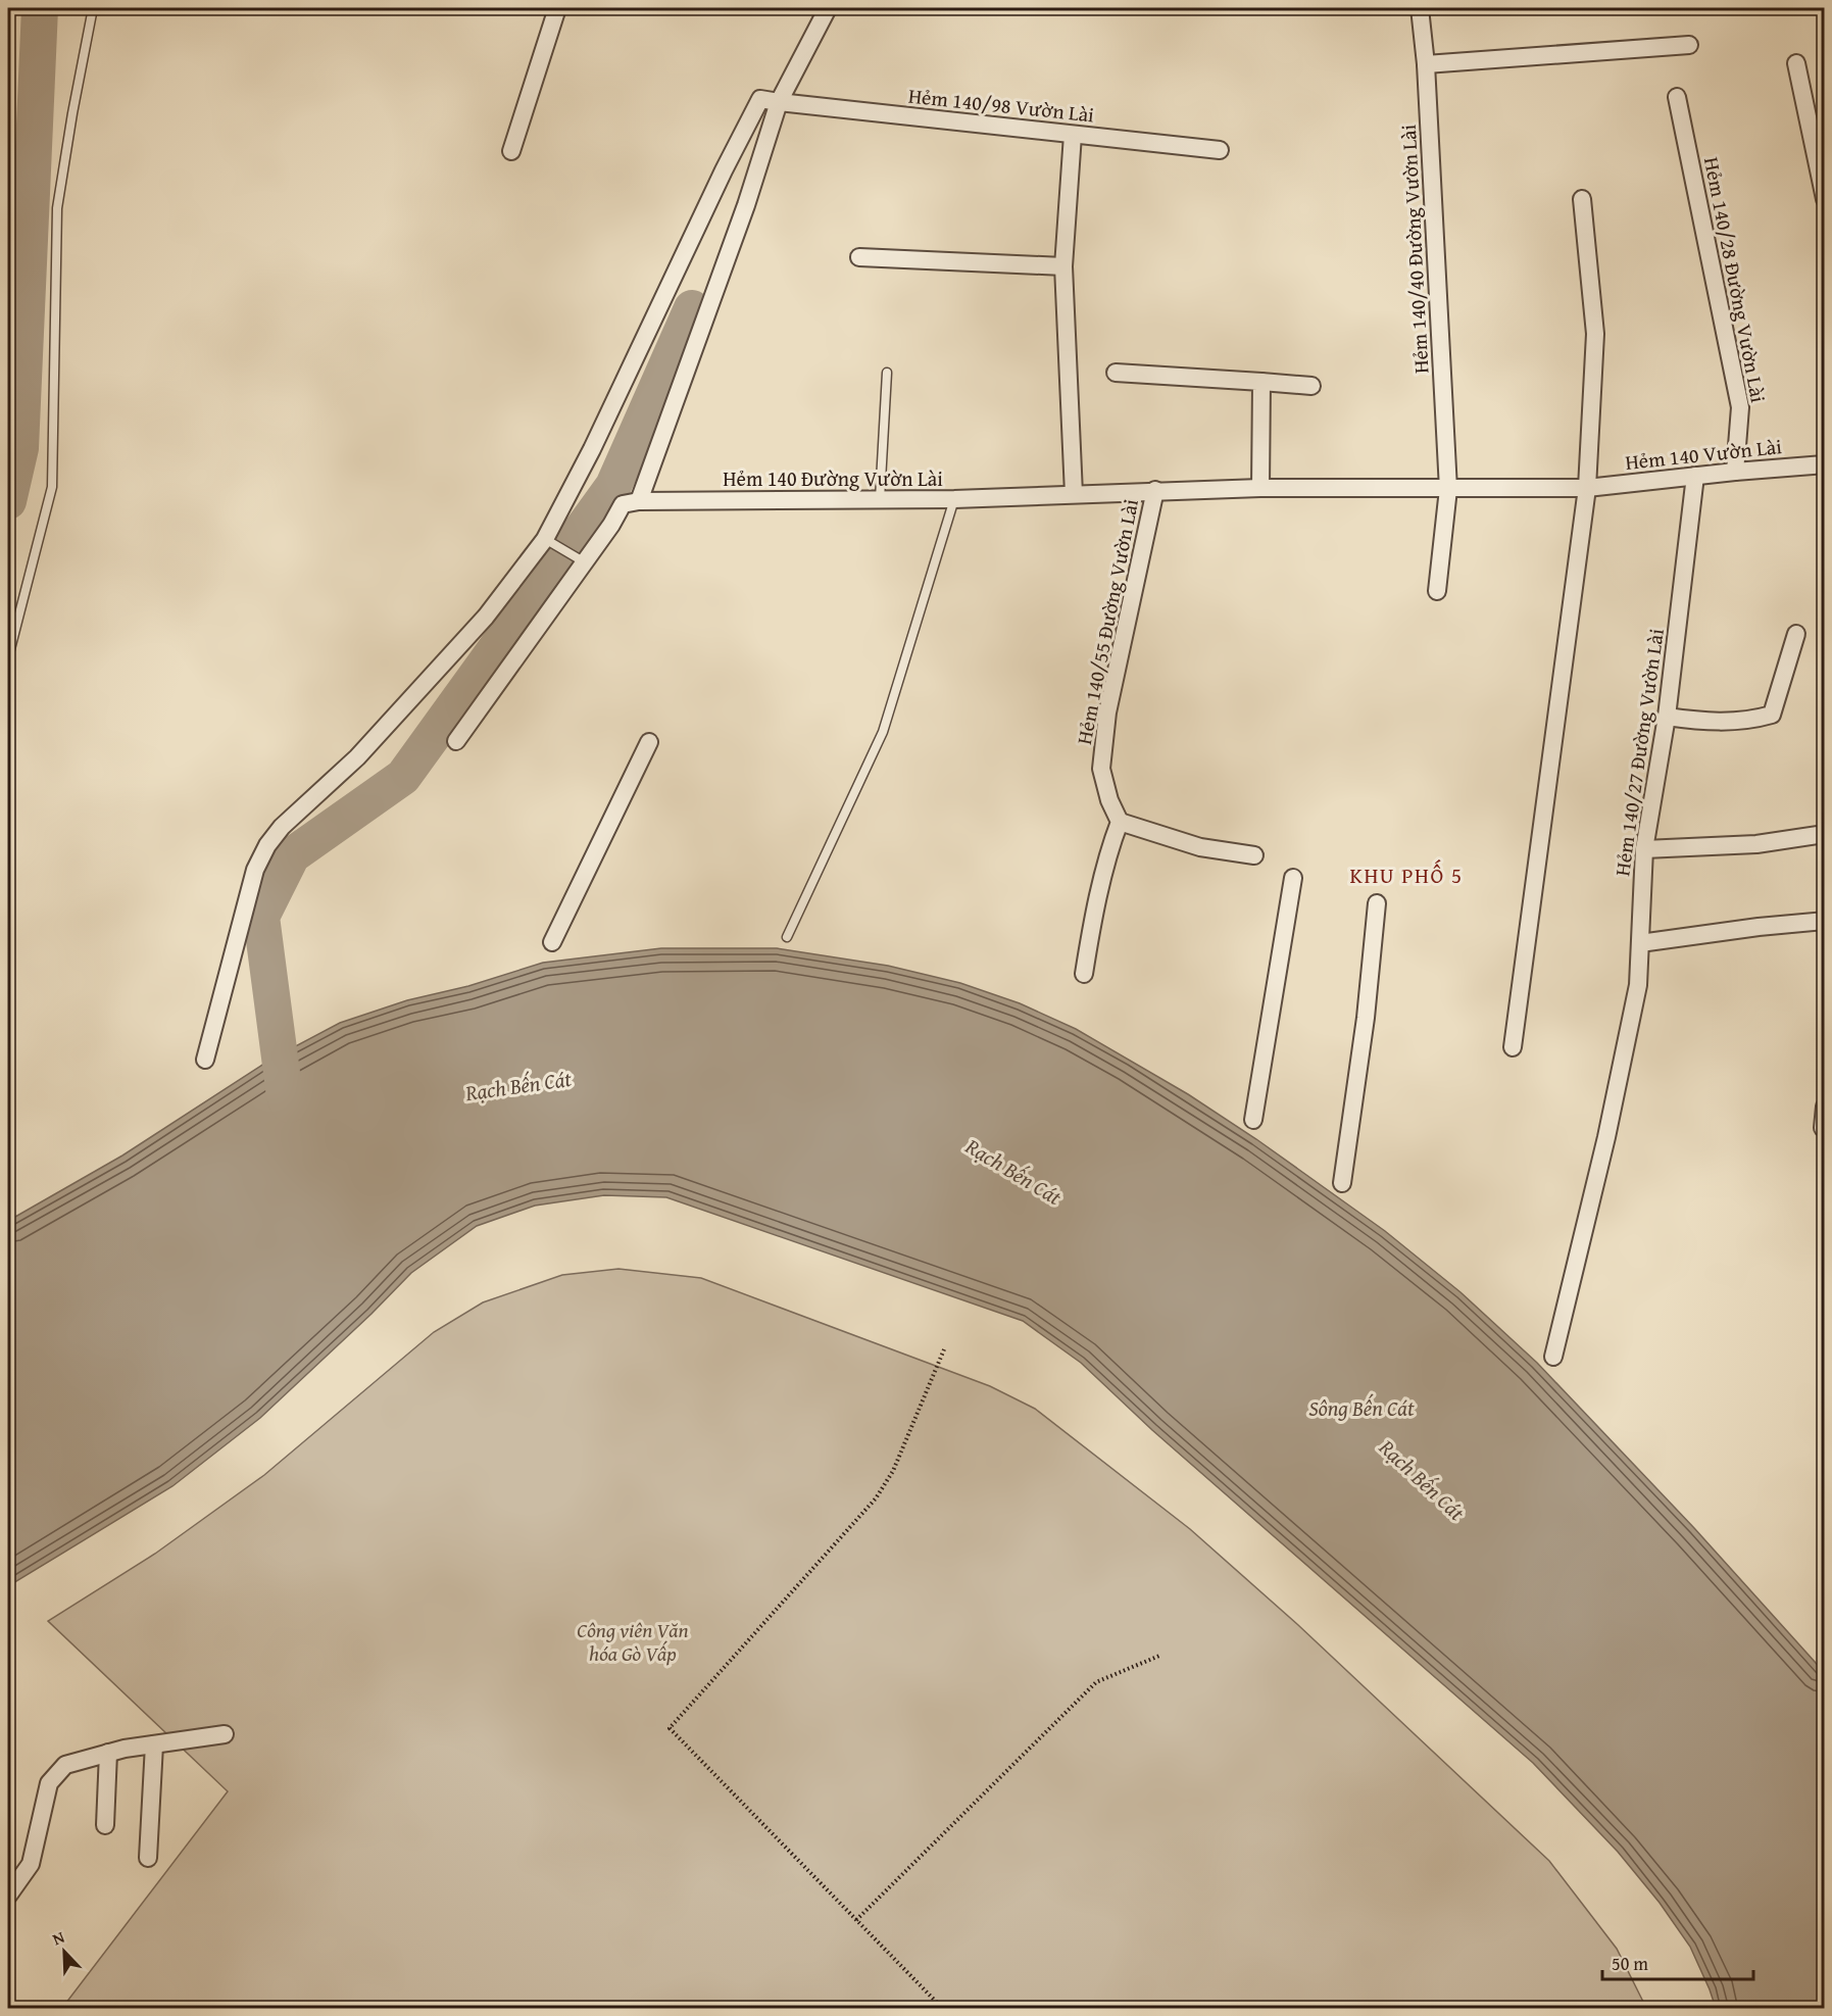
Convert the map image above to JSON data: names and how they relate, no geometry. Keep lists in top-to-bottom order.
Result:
{
  "streets": {
    "street": [
      "Hẻm 140/98 Vườn Lài",
      "Hẻm 140/40 Đường Vườn Lài",
      "Hẻm 140/28 Đường Vườn Lài",
      "Hẻm 140 Vườn Lài",
      "Hẻm 140 Đường Vườn Lài",
      "Hẻm 140/55 Đường Vườn Lài",
      "Hẻm 140/27 Đường Vườn Lài"
    ]
  },
  "crossings": [
    ["Hẻm 140/40 Đường Vườn Lài", "Hẻm 140 Vườn Lài"],
    ["Hẻm 140/40 Đường Vườn Lài", "Hẻm 140 Đường Vườn Lài"],
    ["Hẻm 140/28 Đường Vườn Lài", "Hẻm 140 Vườn Lài"],
    ["Hẻm 140 Vườn Lài", "Hẻm 140 Đường Vườn Lài"],
    ["Hẻm 140 Vườn Lài", "Hẻm 140/27 Đường Vườn Lài"],
    ["Hẻm 140 Đường Vườn Lài", "Hẻm 140/55 Đường Vườn Lài"]
  ],
  "districts": ["KHU PHỐ 5"],
  "water": ["Rạch Bến Cát", "Sông Bến Cát"],
  "parks": ["Công viên Văn hóa Gò Vấp"],
  "scale_bar": "50 m",
  "north": "top left"
}
